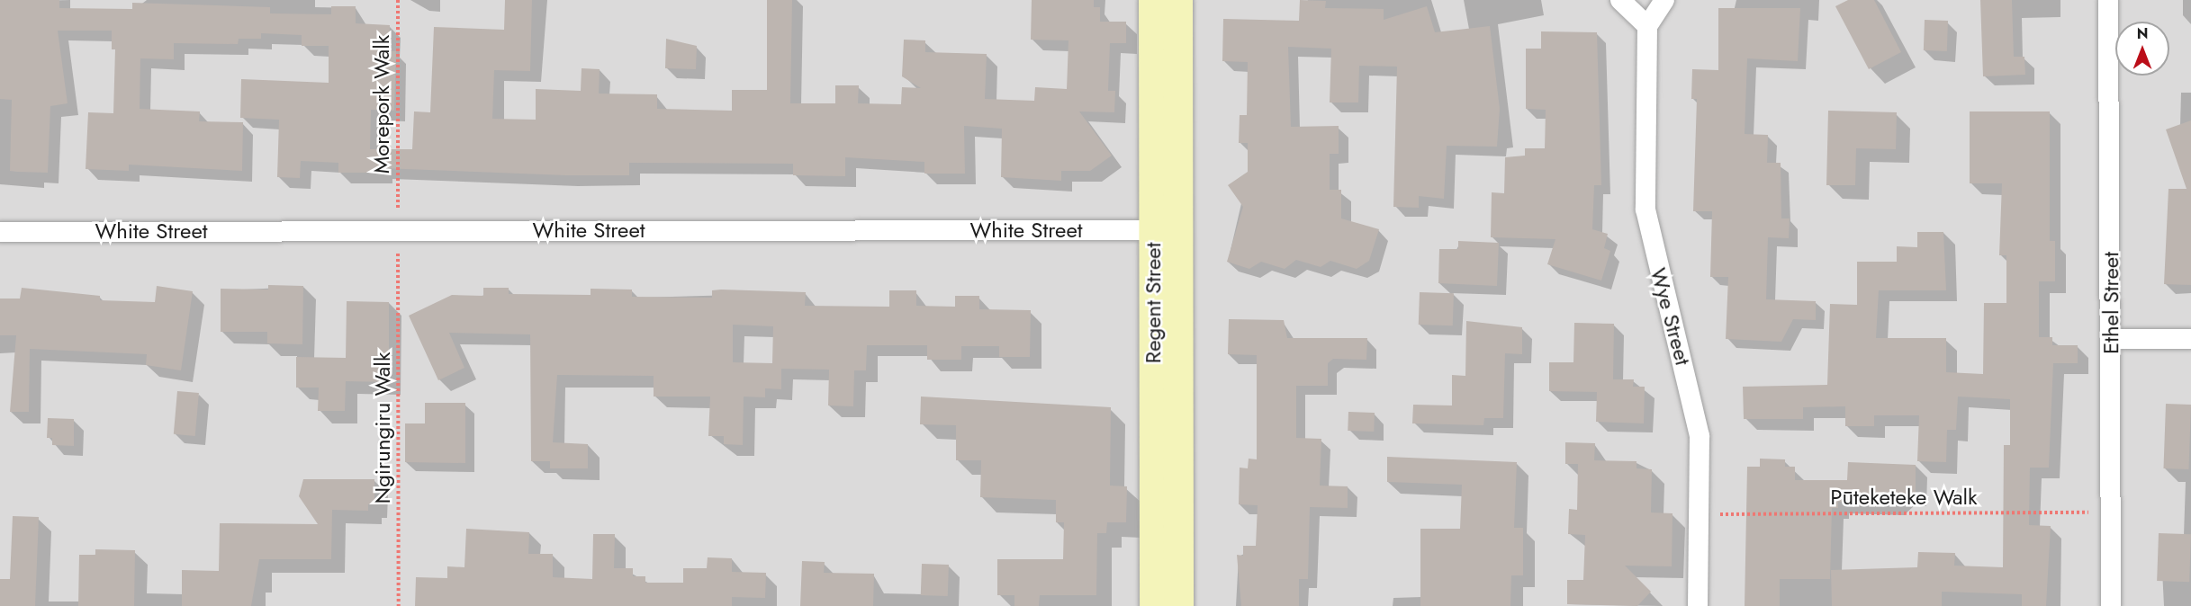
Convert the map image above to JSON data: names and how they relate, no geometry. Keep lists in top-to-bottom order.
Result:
{
  "streets": {
    "street": [
      "White Street",
      "Regent Street",
      "Ethel Street",
      "Wye Street"
    ],
    "path": ["Morepork Walk", "Ngirungiru Walk", "Pūteketeke Walk"]
  },
  "crossings": [
    ["White Street", "Regent Street"]
  ],
  "north": "top"
}
